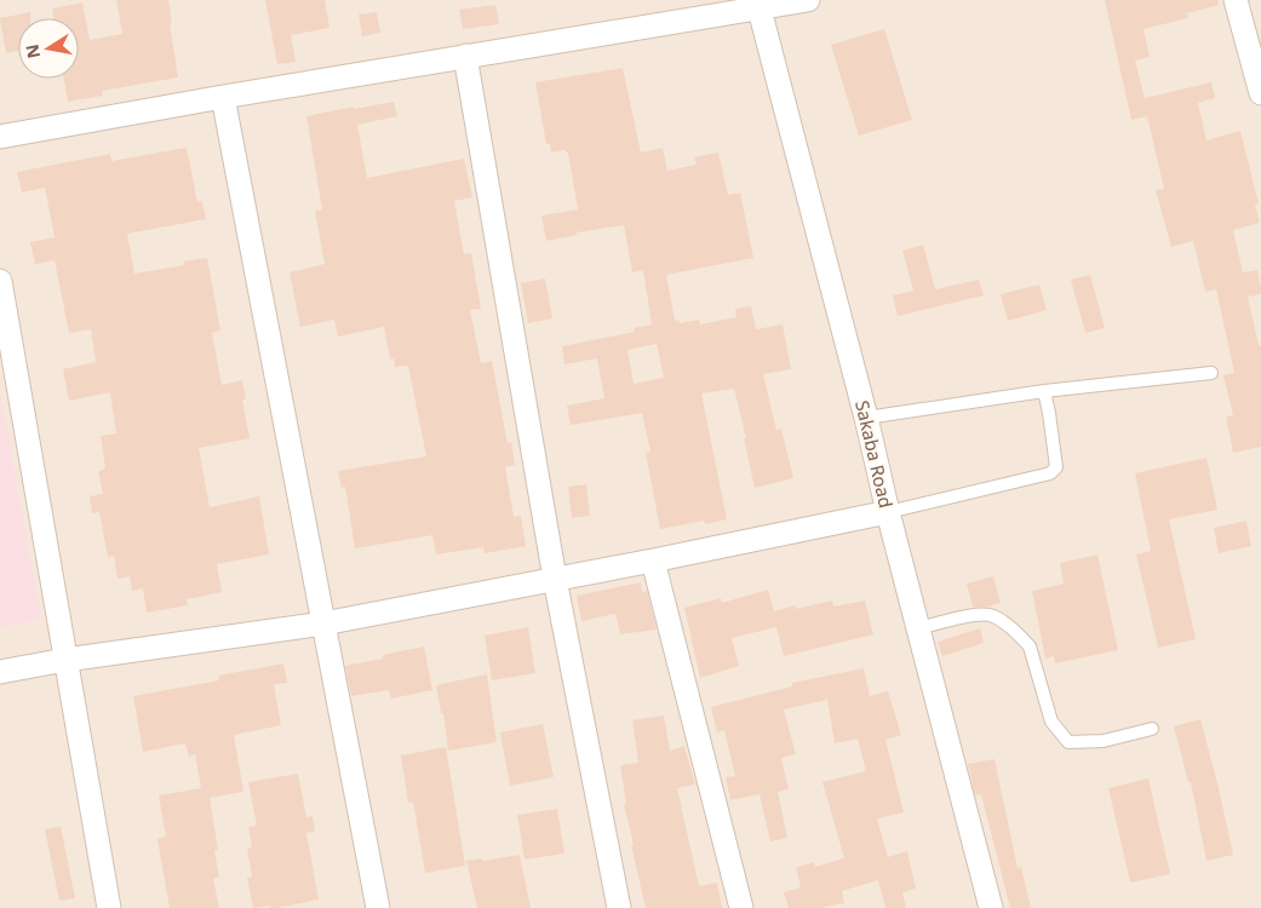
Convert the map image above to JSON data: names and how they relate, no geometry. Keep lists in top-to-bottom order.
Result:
{
  "streets": {
    "street": ["Sakaba Road"]
  },
  "north": "left"
}
